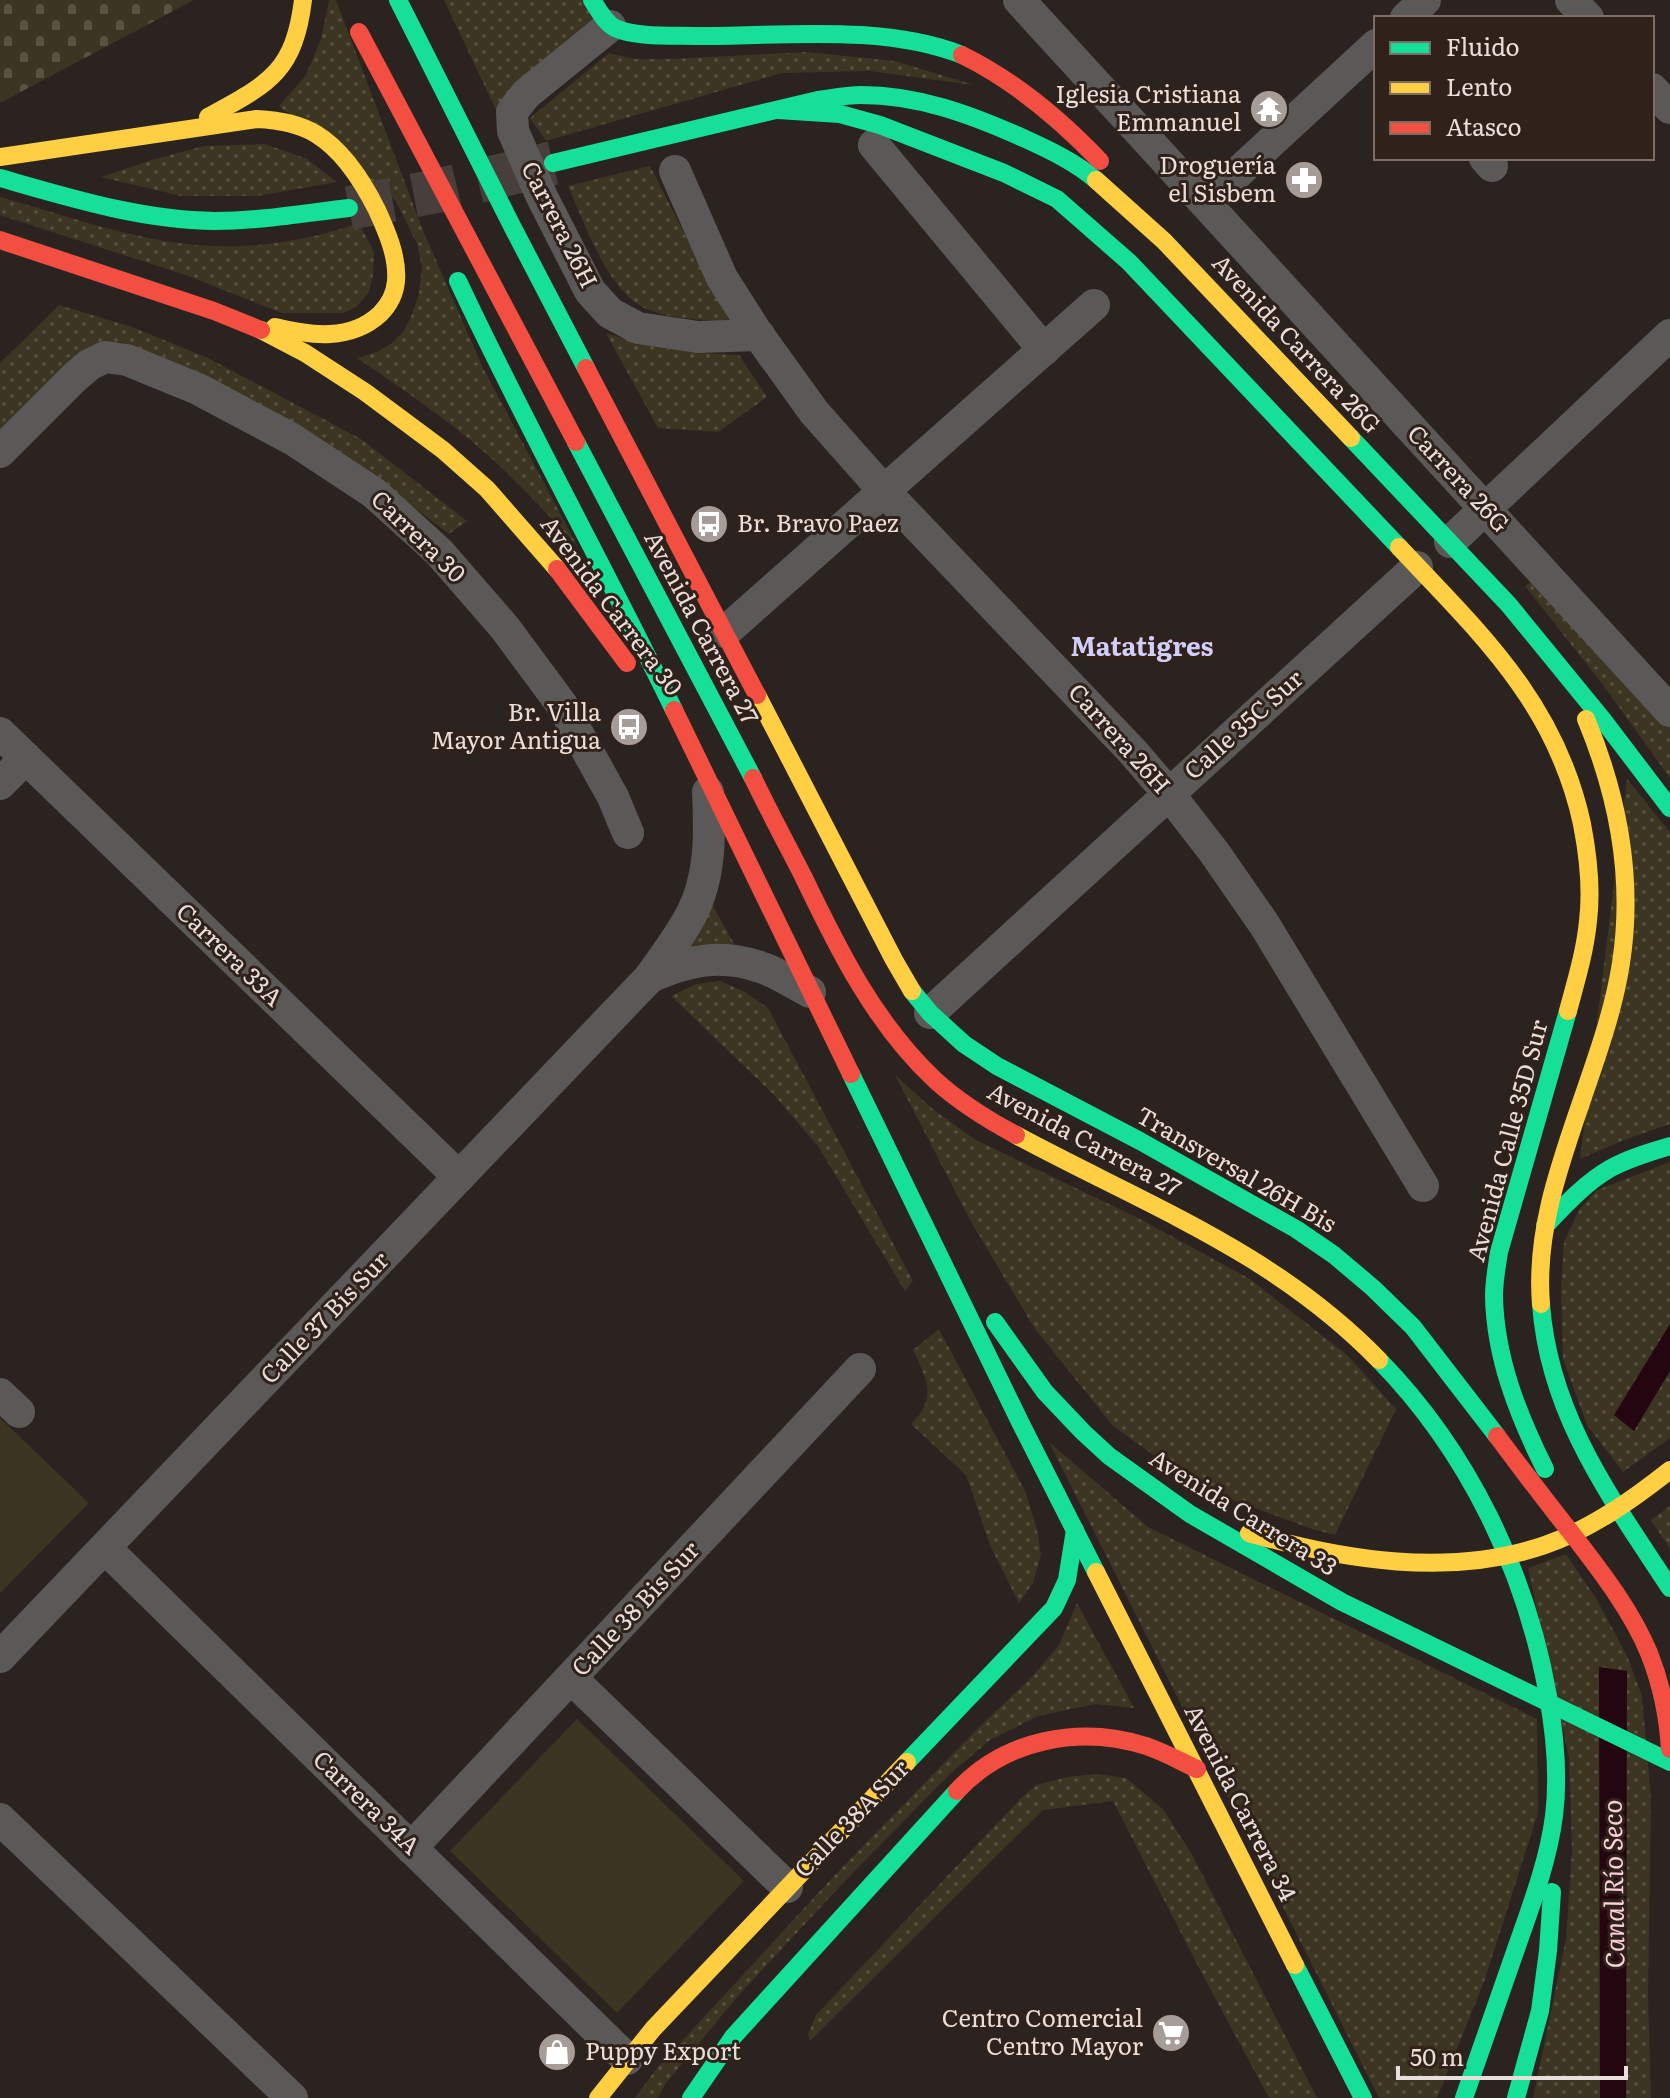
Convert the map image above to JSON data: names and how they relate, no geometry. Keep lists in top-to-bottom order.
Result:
{
  "streets": {
    "main road": [
      "Avenida Carrera 26G",
      "Avenida Carrera 30",
      "Avenida Carrera 27",
      "Avenida Calle 35D Sur",
      "Transversal 26H Bis",
      "Avenida Carrera 33",
      "Avenida Carrera 34",
      "Calle 38A Sur"
    ],
    "street": [
      "Carrera 26H",
      "Carrera 26G",
      "Carrera 30",
      "Calle 35C Sur",
      "Carrera 33A",
      "Calle 37 Bis Sur",
      "Calle 38 Bis Sur",
      "Carrera 34A"
    ]
  },
  "crossings": [
    ["Carrera 26H", "Calle 35C Sur"],
    ["Avenida Carrera 26G", "Calle 35C Sur"],
    ["Avenida Carrera 26G", "Avenida Calle 35D Sur"],
    ["Avenida Carrera 30", "Calle 37 Bis Sur"],
    ["Avenida Carrera 27", "Calle 35C Sur"],
    ["Avenida Carrera 27", "Transversal 26H Bis"],
    ["Calle 35C Sur", "Transversal 26H Bis"],
    ["Carrera 33A", "Calle 37 Bis Sur"],
    ["Avenida Calle 35D Sur", "Transversal 26H Bis"],
    ["Calle 37 Bis Sur", "Carrera 34A"],
    ["Calle 38 Bis Sur", "Carrera 34A"],
    ["Carrera 34A", "Calle 38A Sur"],
    ["Avenida Carrera 34", "Calle 38A Sur"]
  ],
  "districts": ["Matatigres"],
  "water": ["Canal Río Seco"],
  "places": {
    "temple": ["Iglesia Cristiana Emmanuel"],
    "pharmacy": ["Droguería el Sisbem"],
    "bus stop": ["Br. Bravo Paez", "Br. Villa Mayor Antigua"],
    "supermarket": ["Centro Comercial Centro Mayor"],
    "shop": ["Puppy Export"]
  },
  "legend": ["Fluido", "Lento", "Atasco"],
  "scale_bar": "50 m"
}
